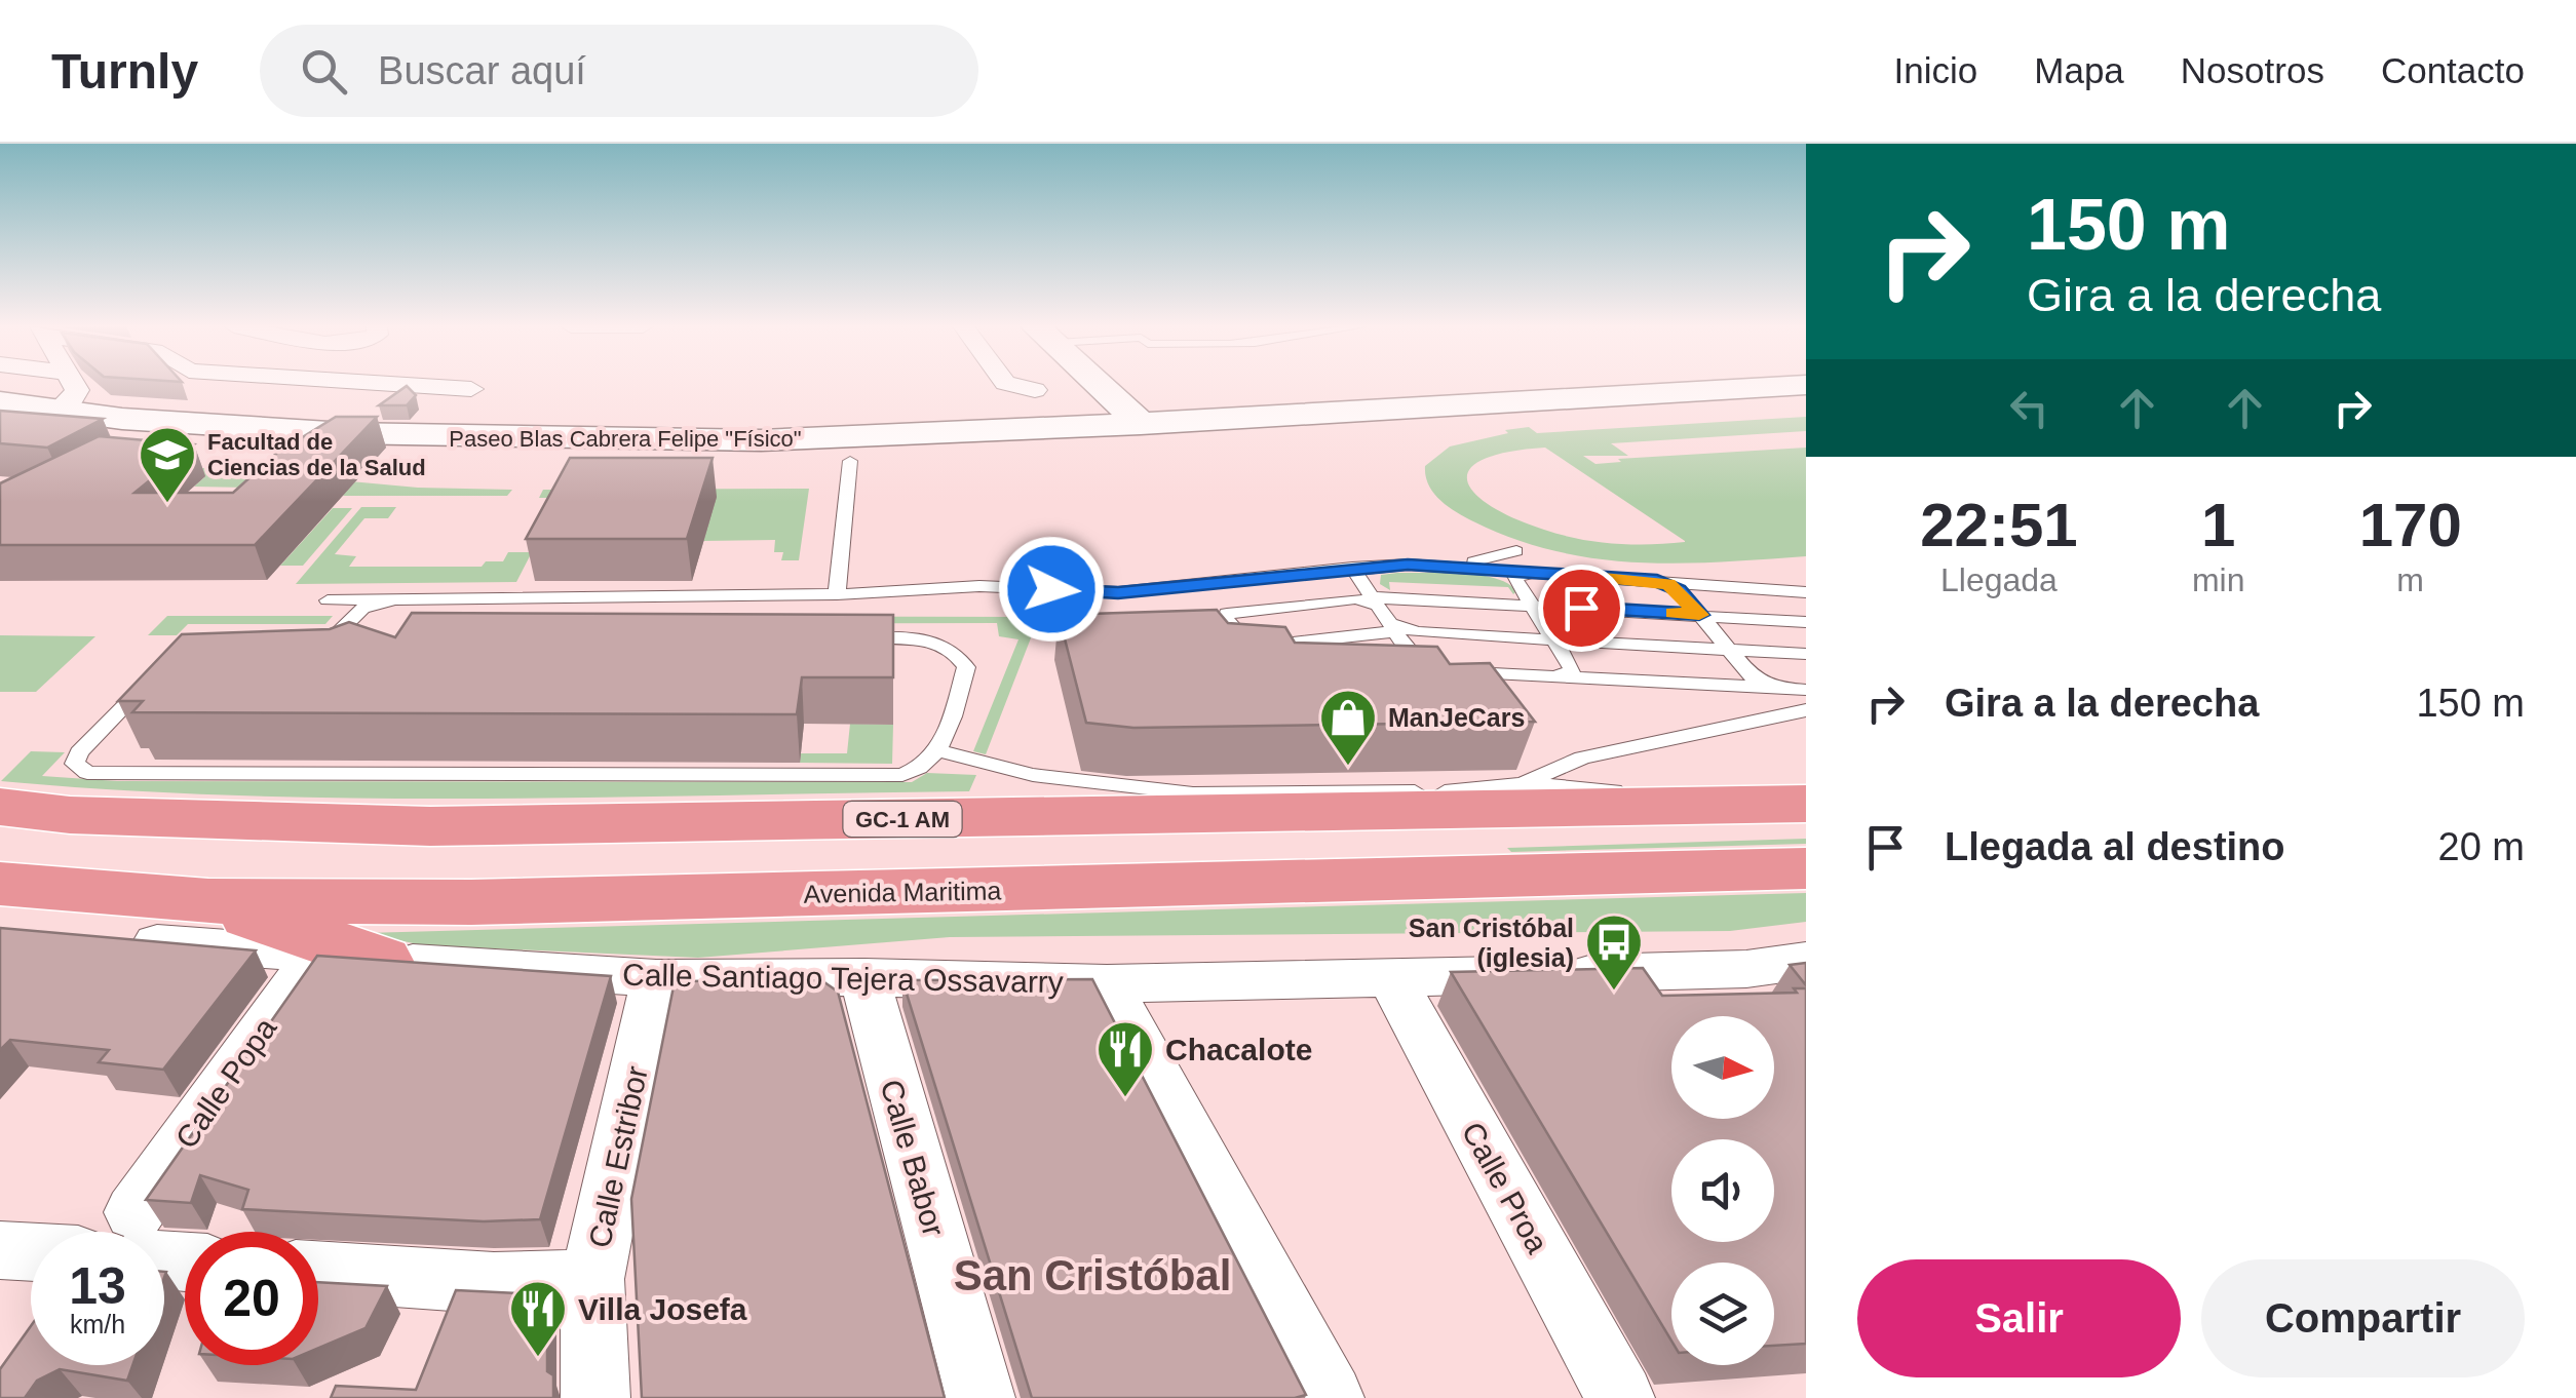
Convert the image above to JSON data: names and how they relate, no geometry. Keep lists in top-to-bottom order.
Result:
{
  "streets": {
    "highway": ["GC-1 AM", "Avenida Maritima"],
    "street": [
      "Paseo Blas Cabrera Felipe \"Físico\"",
      "Calle Santiago Tejera Ossavarry",
      "Calle Popa",
      "Calle Estribor",
      "Calle Babor",
      "Calle Proa"
    ]
  },
  "crossings": [
    ["Calle Santiago Tejera Ossavarry", "Calle Popa"],
    ["Calle Santiago Tejera Ossavarry", "Calle Estribor"],
    ["Calle Santiago Tejera Ossavarry", "Calle Babor"],
    ["Calle Santiago Tejera Ossavarry", "Calle Proa"]
  ],
  "districts": ["San Cristóbal"],
  "places": {
    "school or university": ["Facultad de Ciencias de la Salud"],
    "shop": ["ManJeCars"],
    "bus stop": ["San Cristóbal (iglesia)"],
    "restaurant": ["Chacalote", "Villa Josefa"]
  },
  "north": "right",
  "page": {
    "header": "Turnly",
    "search": "Buscar aquí",
    "nav": [
      "Inicio",
      "Mapa",
      "Nosotros",
      "Contacto"
    ],
    "turn": ["150 m", "Gira a la derecha"],
    "eta": [
      "22:51",
      "Llegada",
      "1",
      "min",
      "170",
      "m"
    ],
    "list": [
      {
        "name": "Gira a la derecha",
        "value": "150 m"
      },
      {
        "name": "Llegada al destino",
        "value": "20 m"
      }
    ],
    "speed": "13 km/h",
    "limit": "20",
    "buttons": ["Salir", "Compartir"]
  }
}
